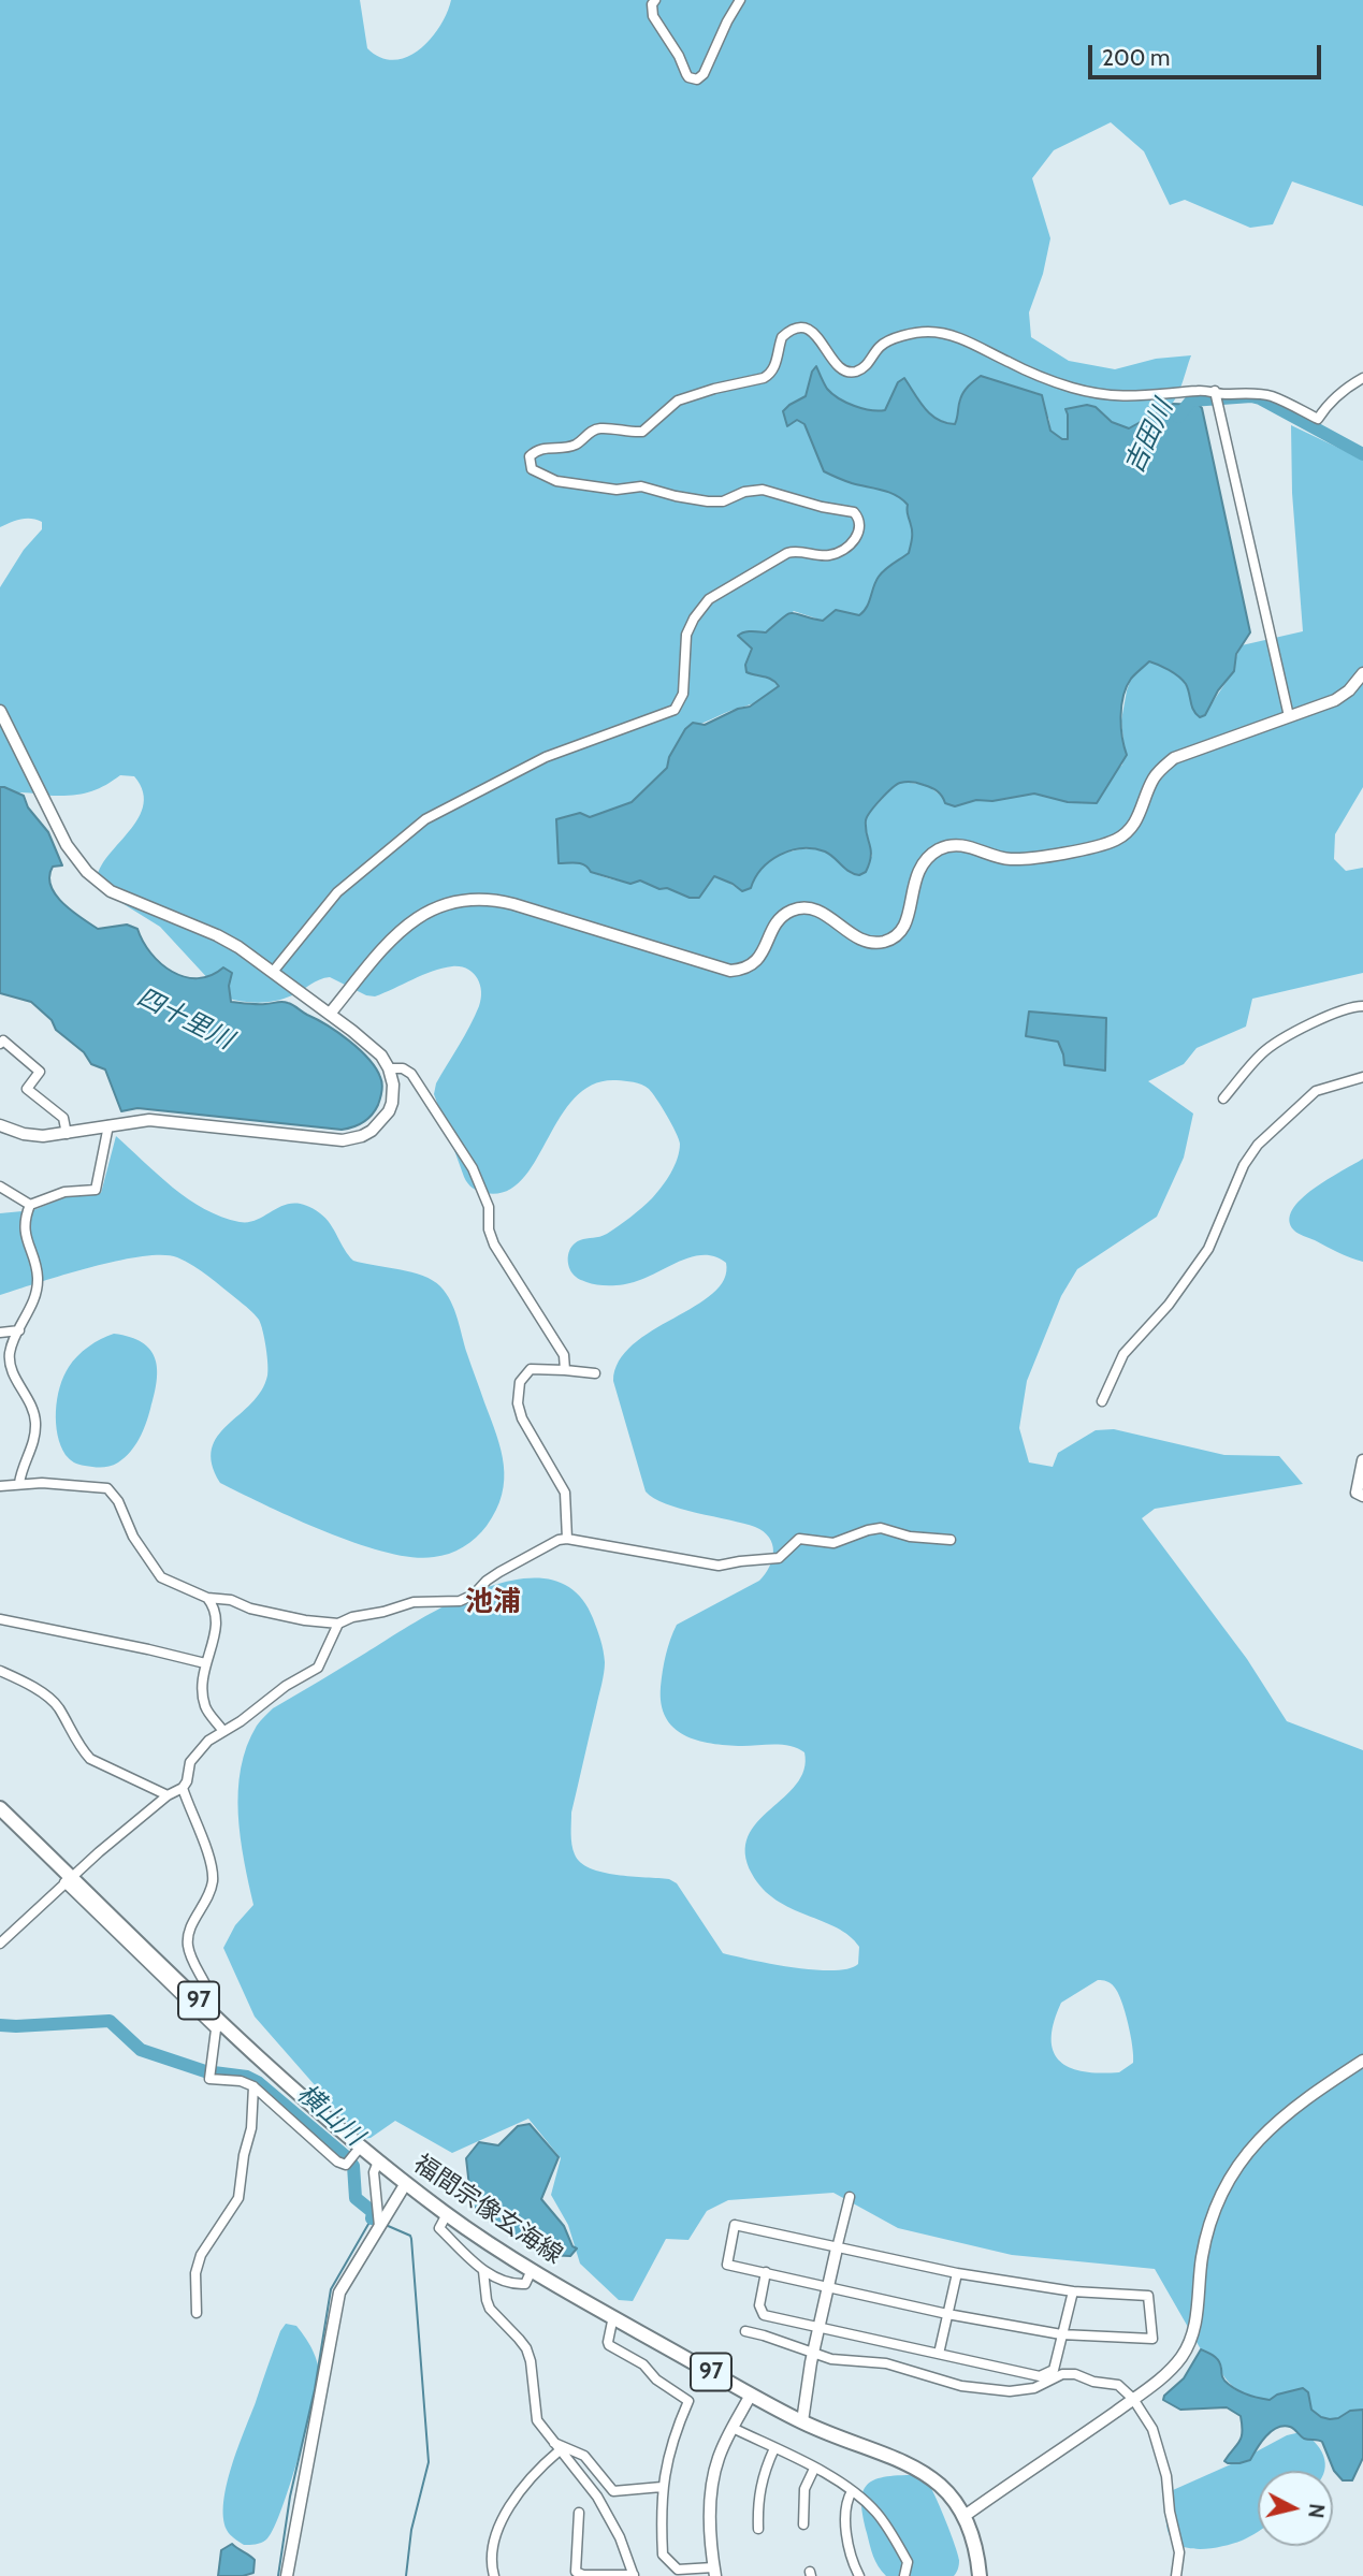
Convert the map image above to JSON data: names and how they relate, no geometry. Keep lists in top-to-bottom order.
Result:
{
  "streets": {
    "main road": ["97", "福間宗像玄海線"]
  },
  "districts": ["池浦"],
  "water": ["吉田川", "四十里川", "横山川"],
  "scale_bar": "200 m",
  "north": "right"
}
